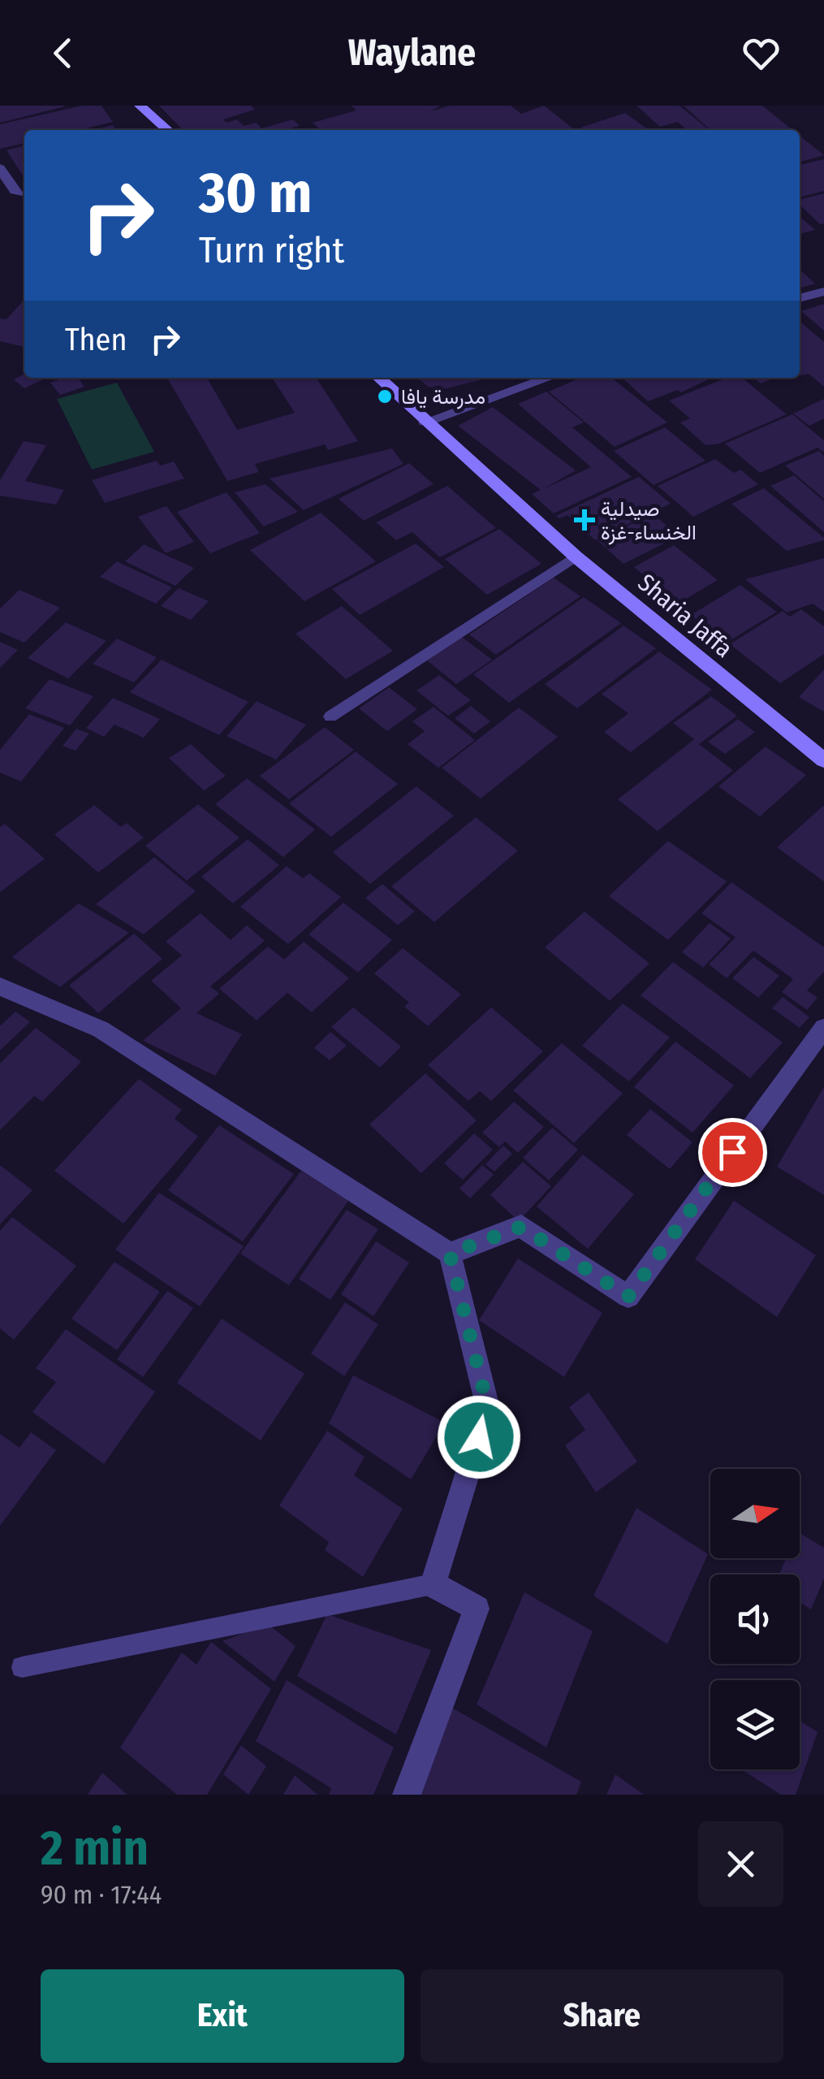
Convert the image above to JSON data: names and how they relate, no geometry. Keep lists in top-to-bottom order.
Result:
{
  "streets": {
    "street": ["Sharia Jaffa"]
  },
  "places": {
    "other": ["مدرسة يافا"],
    "health": ["صيدلية الخنساء-غزة"]
  },
  "north": "right",
  "page": {
    "header": "Waylane",
    "turn": ["30 m", "Turn right"],
    "then": "Then",
    "heading": ["2 min", "90 m · 17:44"],
    "buttons": ["Exit", "Share"]
  }
}
